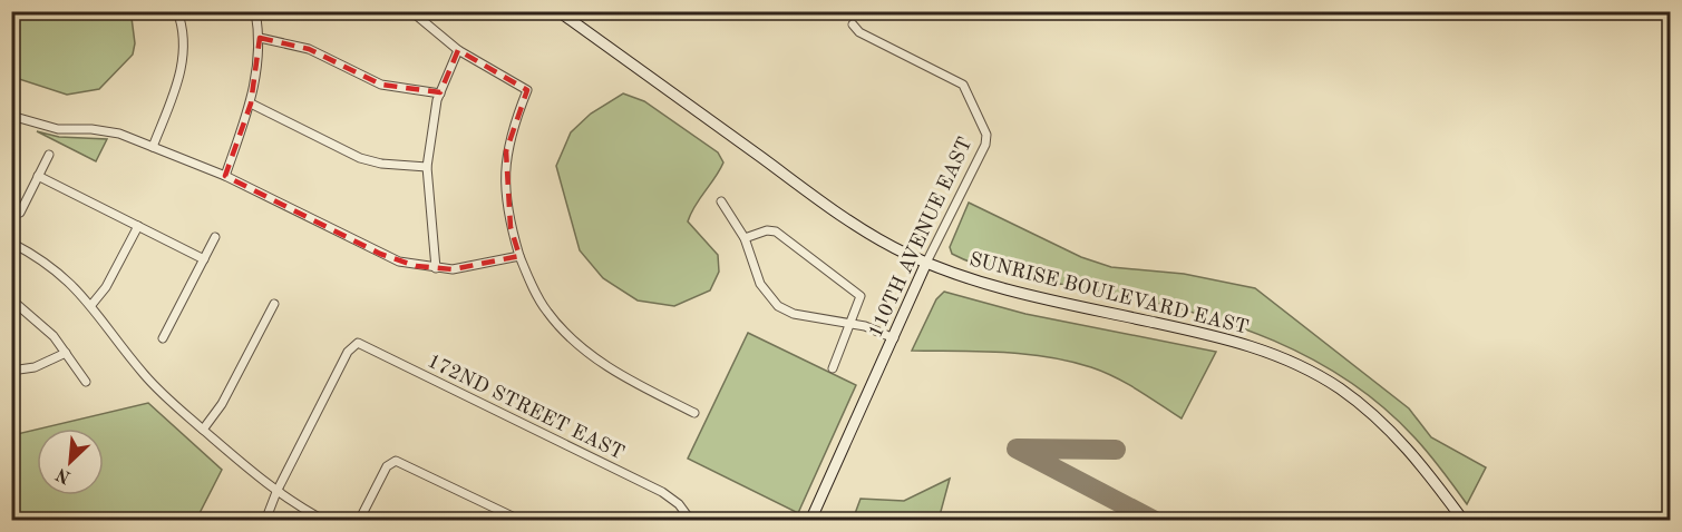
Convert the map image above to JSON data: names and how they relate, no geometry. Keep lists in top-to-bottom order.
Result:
{
  "streets": {
    "main road": ["110TH AVENUE EAST", "SUNRISE BOULEVARD EAST"],
    "street": ["172ND STREET EAST"]
  },
  "crossings": [
    ["110TH AVENUE EAST", "SUNRISE BOULEVARD EAST"]
  ],
  "north": "bottom left"
}
